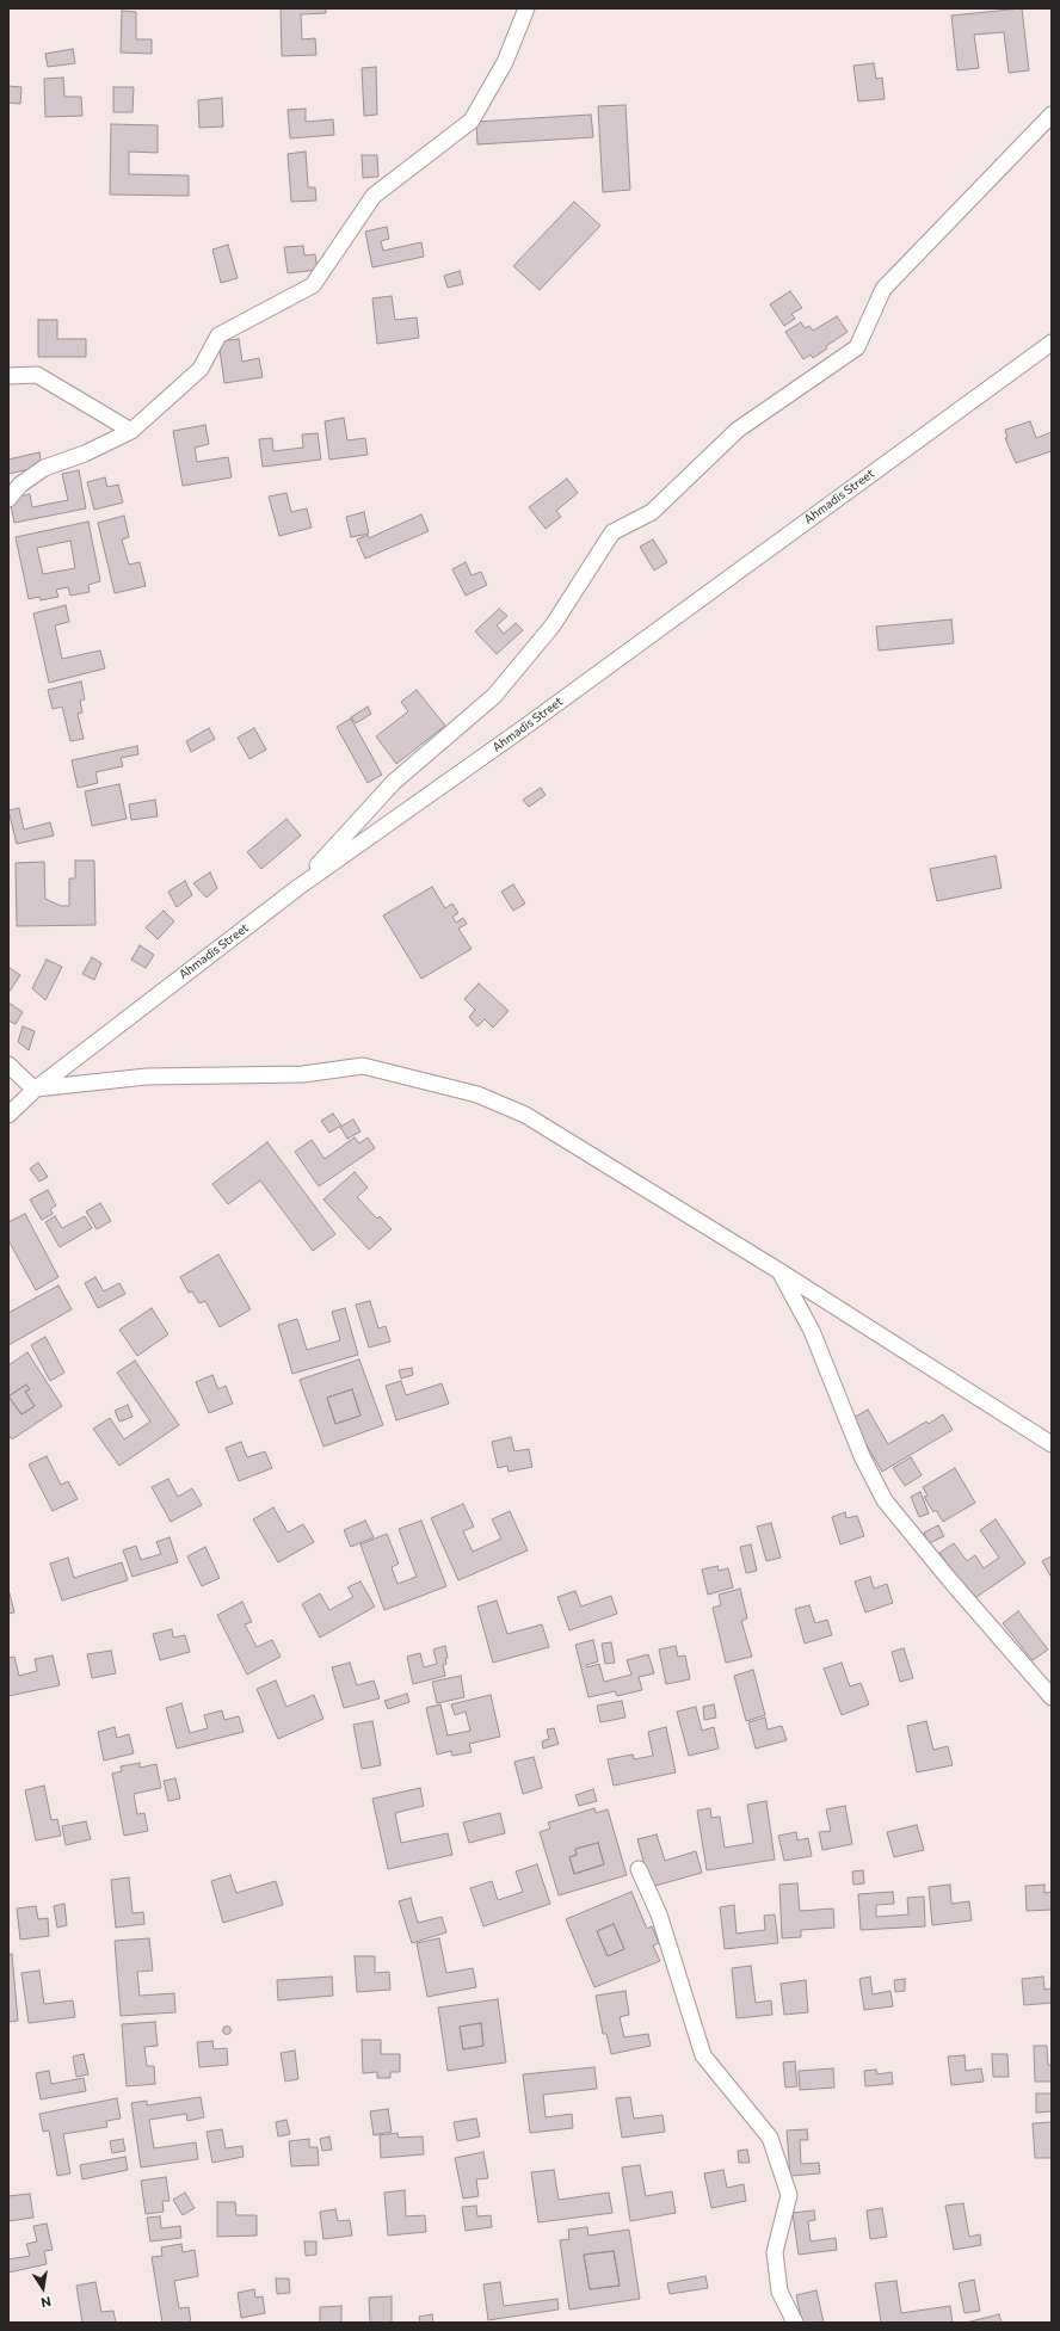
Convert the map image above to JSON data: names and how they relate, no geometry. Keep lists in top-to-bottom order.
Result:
{
  "streets": {
    "street": ["Ahmadis Street"]
  },
  "north": "bottom"
}
